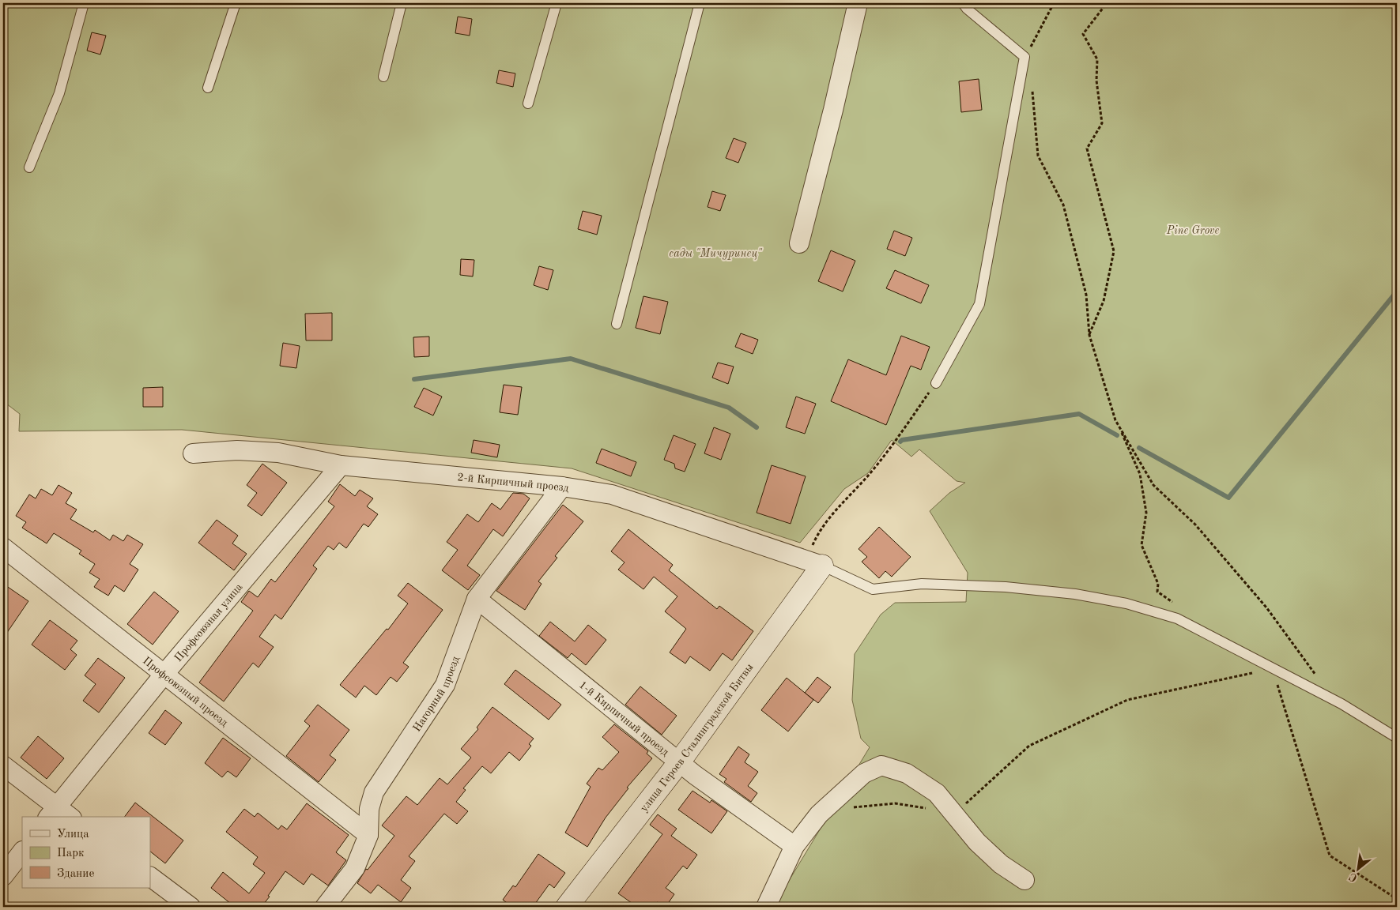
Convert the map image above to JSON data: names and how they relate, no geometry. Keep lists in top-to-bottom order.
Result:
{
  "streets": {
    "street": [
      "2-й Кирпичный проезд",
      "Профсоюзная улица",
      "Профсоюзный проезд",
      "Нагорный проезд",
      "1-й Кирпичный проезд",
      "улица Героев Сталинградской Битвы"
    ]
  },
  "crossings": [
    ["2-й Кирпичный проезд", "Профсоюзная улица"],
    ["2-й Кирпичный проезд", "Нагорный проезд"],
    ["2-й Кирпичный проезд", "улица Героев Сталинградской Битвы"],
    ["Профсоюзная улица", "Профсоюзный проезд"],
    ["Профсоюзный проезд", "Нагорный проезд"],
    ["Нагорный проезд", "1-й Кирпичный проезд"],
    ["1-й Кирпичный проезд", "улица Героев Сталинградской Битвы"]
  ],
  "parks": ["Pine Grove", "сады \"Мичуринец\""],
  "legend": ["Улица", "Парк", "Здание"],
  "north": "bottom left"
}
